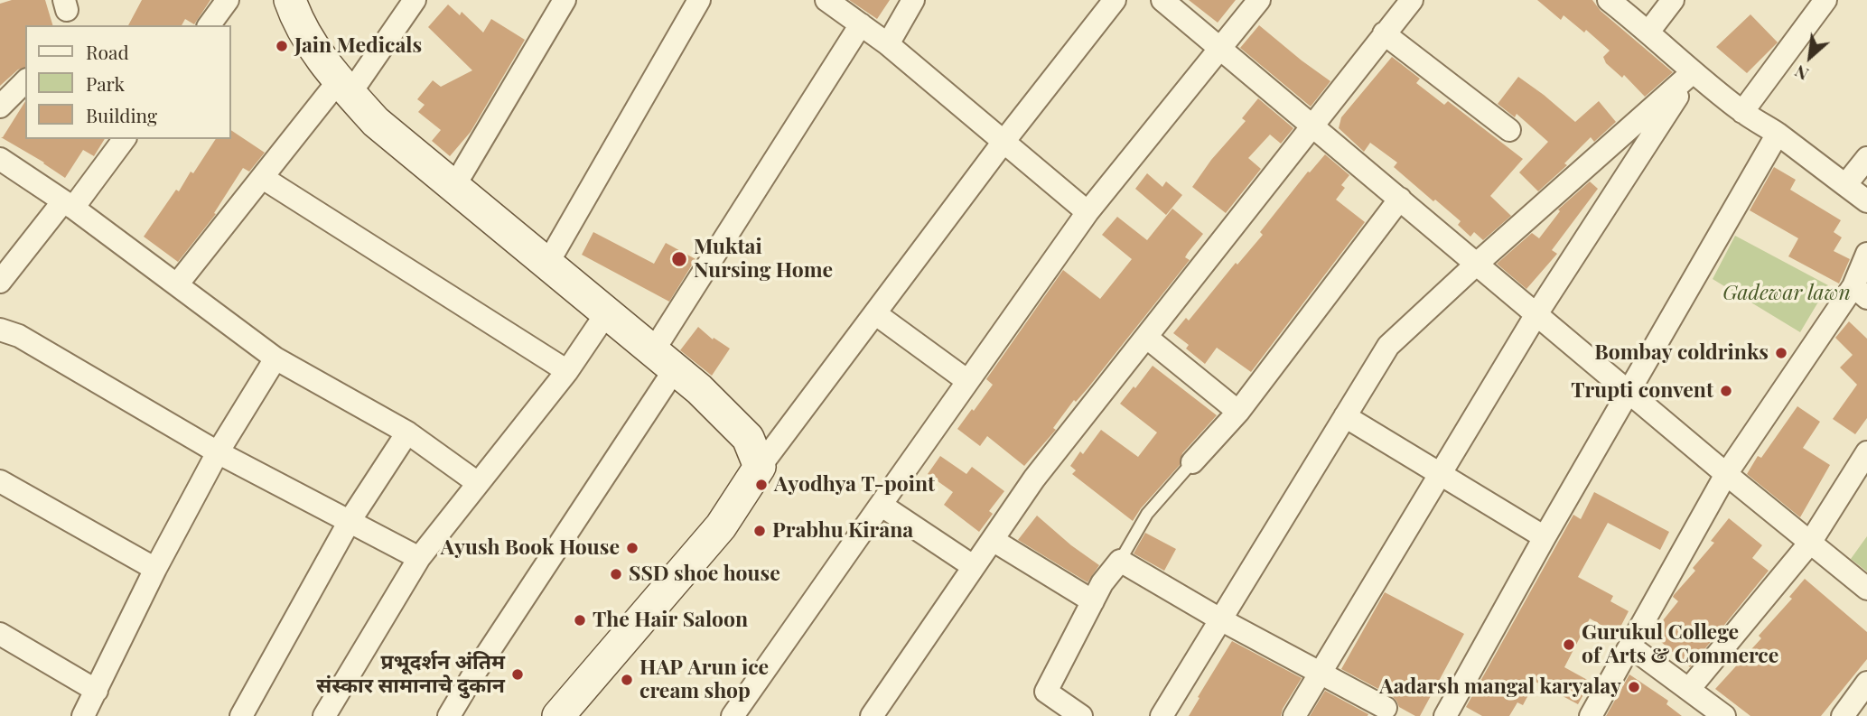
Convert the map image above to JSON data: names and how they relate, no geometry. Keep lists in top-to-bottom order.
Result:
{
  "parks": ["Gadewar lawn"],
  "places": [
    "Jain Medicals",
    "Muktai Nursing Home",
    "Bombay coldrinks",
    "Trupti convent",
    "Ayodhya T-point",
    "Prabhu Kirana",
    "Ayush Book House",
    "SSD shoe house",
    "The Hair Saloon",
    "Gurukul College of Arts & Commerce",
    "प्रभूदर्शन अंतिम संस्कार सामानाचे दुकान",
    "HAP Arun ice cream shop",
    "Aadarsh mangal karyalay"
  ],
  "legend": ["Road", "Park", "Building"],
  "north": "bottom left"
}
